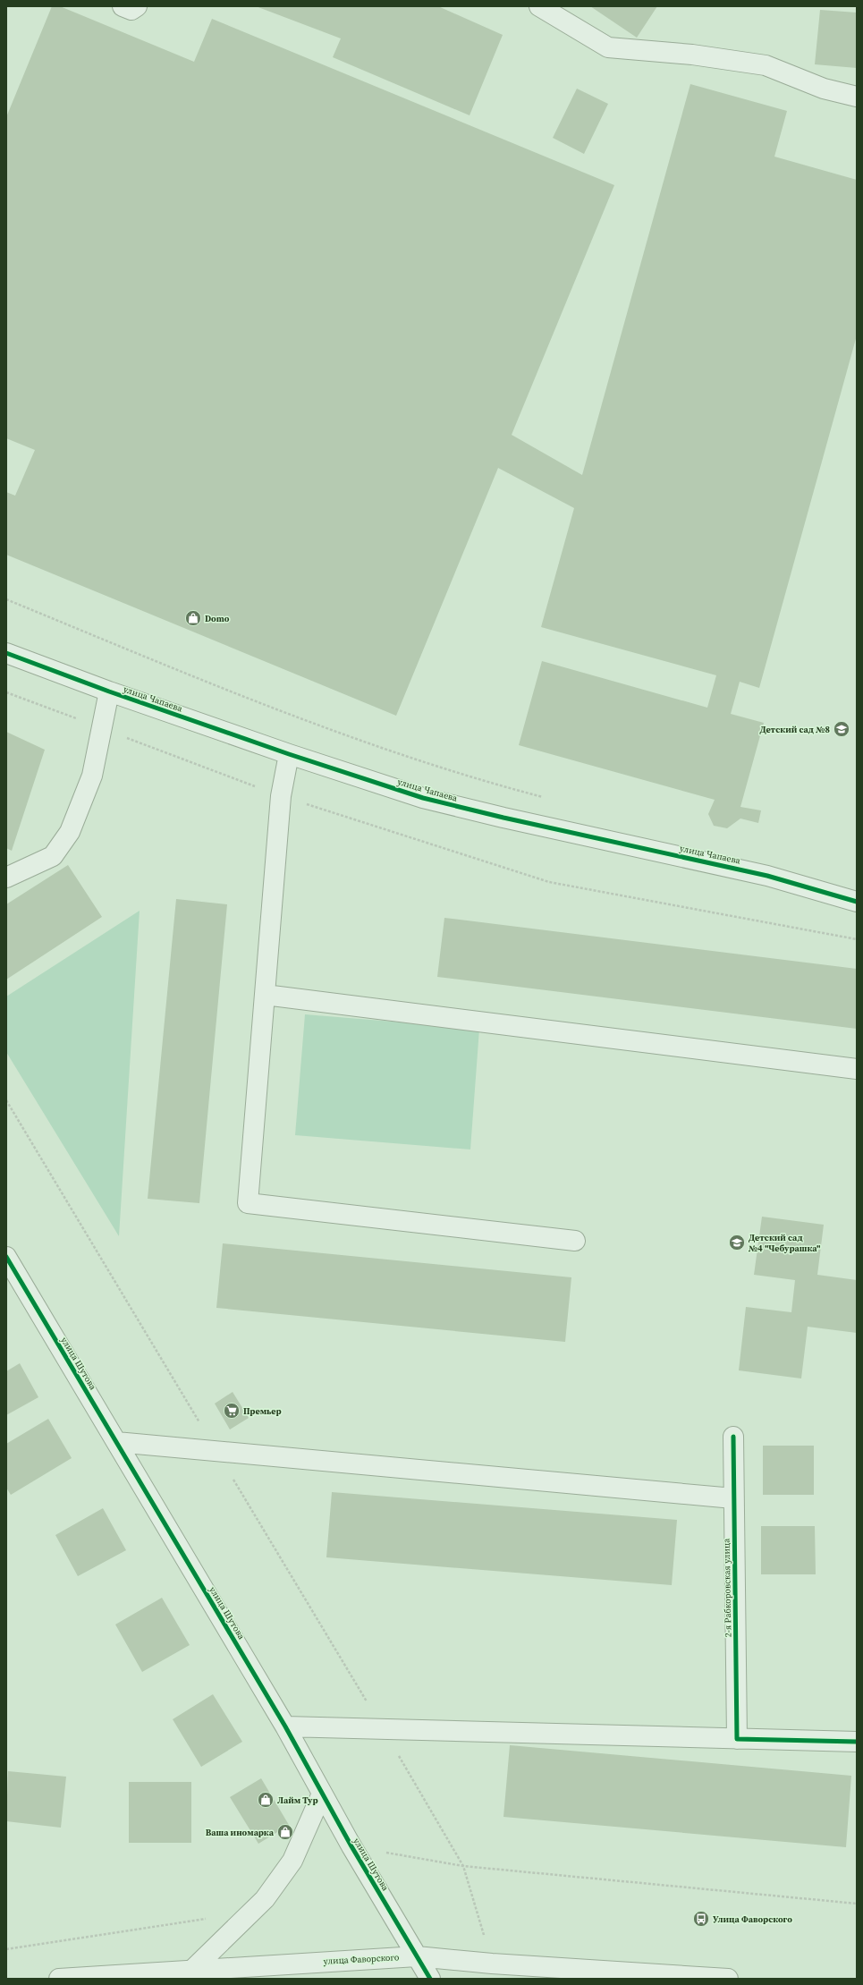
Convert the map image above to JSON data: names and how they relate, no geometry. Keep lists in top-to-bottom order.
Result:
{
  "streets": {
    "street": [
      "улица Чапаева",
      "улица Шутова",
      "2-я Рабкоровская улица",
      "улица Фаворского"
    ]
  },
  "crossings": [
    ["улица Шутова", "улица Фаворского"]
  ],
  "places": {
    "shop": ["Domo", "Лайм Тур", "Ваша иномарка"],
    "school or university": ["Детский сад №8", "Детский сад №4 \"Чебурашка\""],
    "supermarket": ["Премьер"],
    "bus stop": ["Улица Фаворского"]
  }
}
